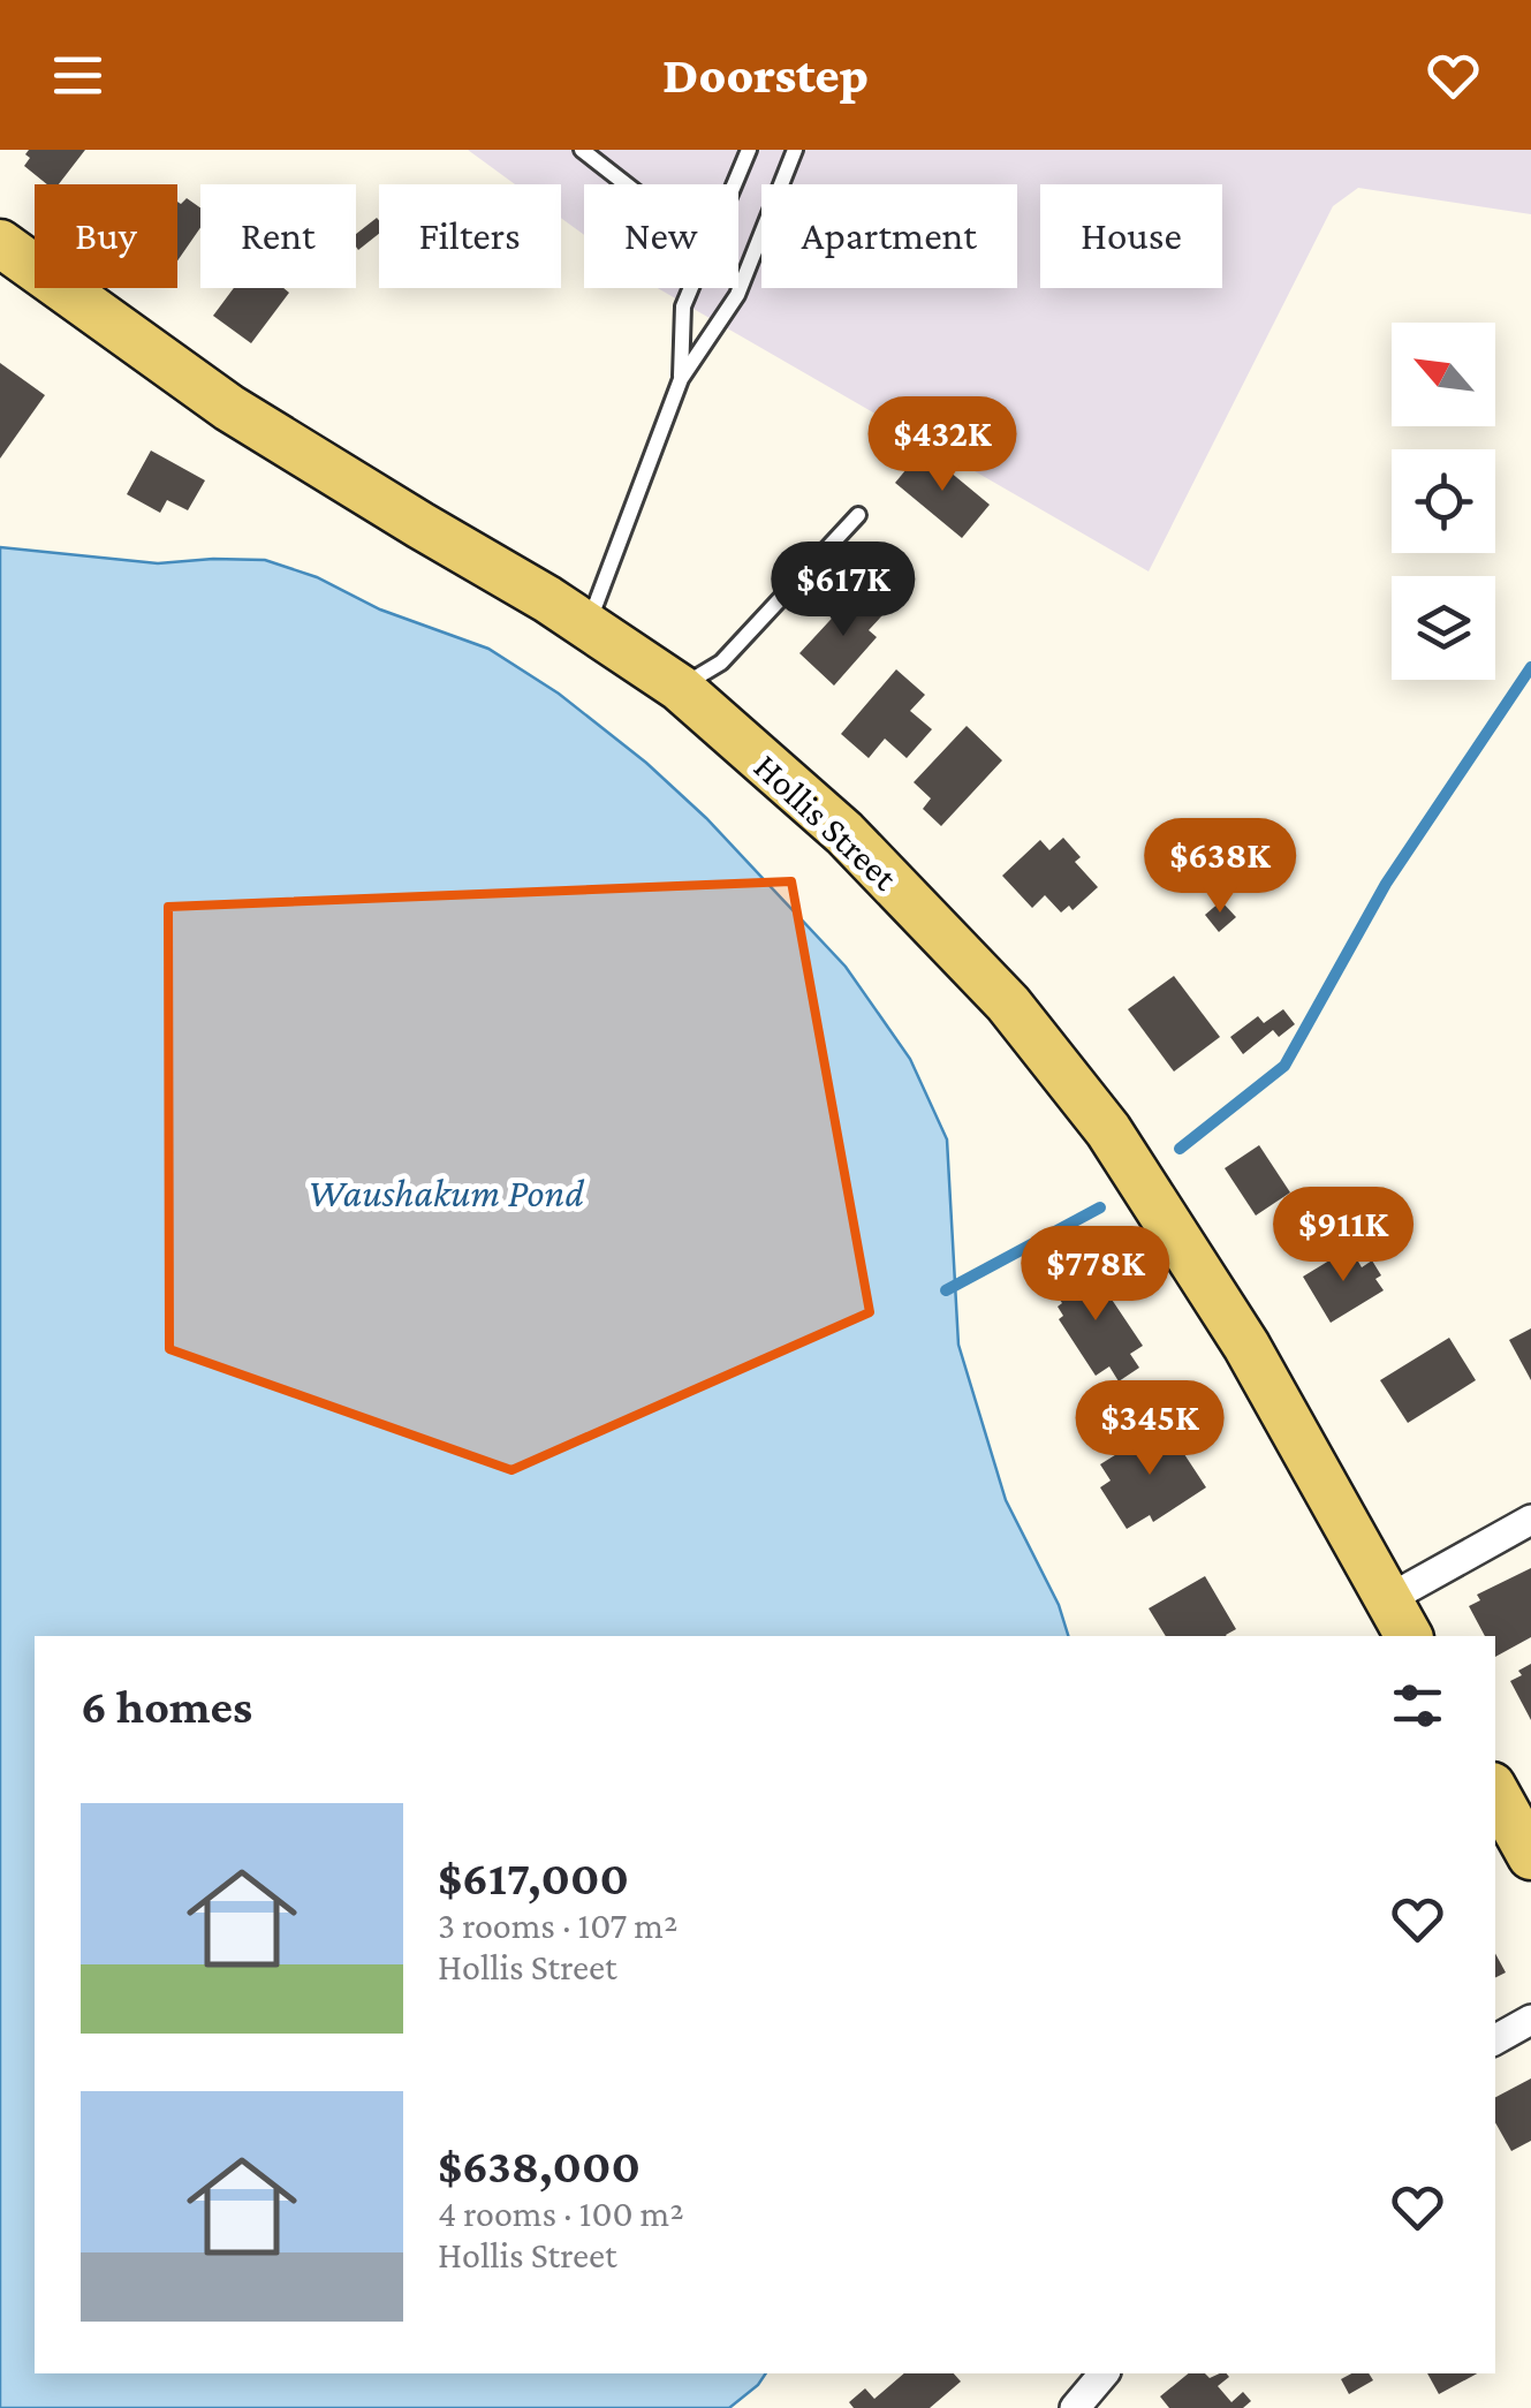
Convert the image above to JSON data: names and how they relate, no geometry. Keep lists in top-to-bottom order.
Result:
{
  "streets": {
    "main road": ["Hollis Street"]
  },
  "water": ["Waushakum Pond"],
  "north": "top left",
  "page": {
    "header": "Doorstep",
    "chip": [
      "Buy",
      "Rent",
      "Filters",
      "New",
      "Apartment",
      "House"
    ],
    "price": [
      "$432K",
      "$617K",
      "$638K",
      "$911K",
      "$778K",
      "$345K"
    ],
    "heading": "6 homes",
    "list": [
      {
        "name": "$617,000",
        "note": "3 rooms · 107 m² · Hollis Street"
      },
      {
        "name": "$638,000",
        "note": "4 rooms · 100 m² · Hollis Street"
      }
    ]
  }
}
